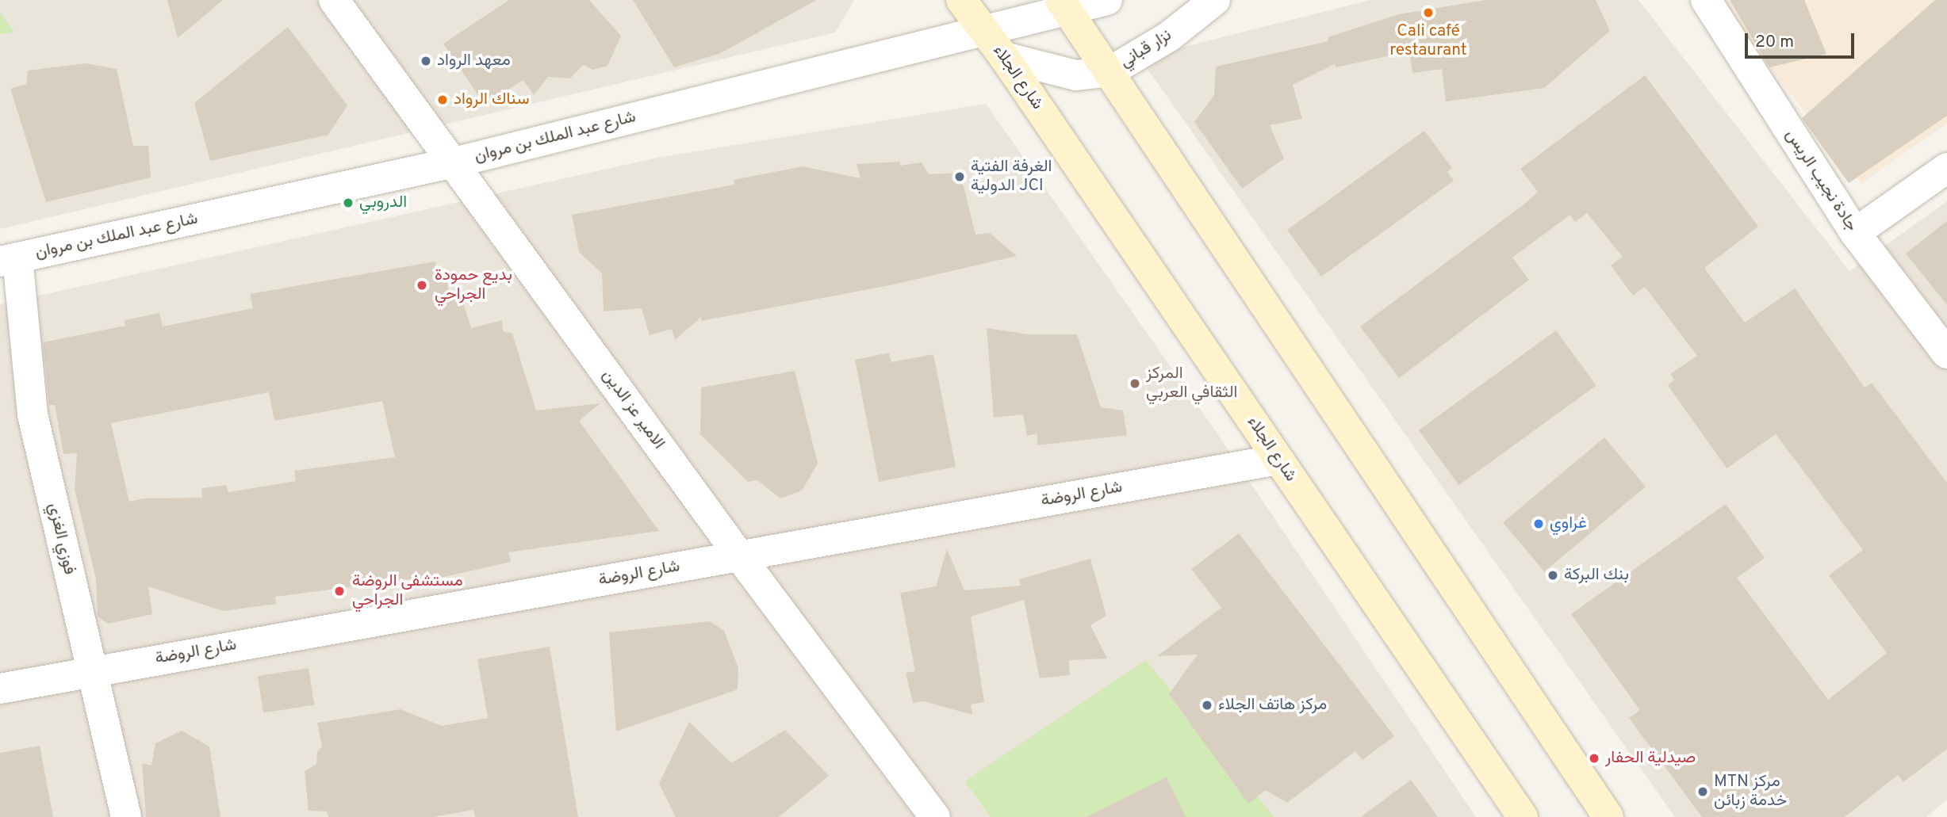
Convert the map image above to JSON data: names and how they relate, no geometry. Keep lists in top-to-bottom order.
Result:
{
  "streets": {
    "main road": ["شارع الجلاء"],
    "street": [
      "نزار قباني",
      "شارع عبد الملك بن مروان",
      "جادة نجيب الريس",
      "الامير عز الدين",
      "شارع الروضة",
      "فوزي الغزي"
    ]
  },
  "crossings": [
    ["نزار قباني", "شارع الجلاء"],
    ["شارع الجلاء", "شارع عبد الملك بن مروان"],
    ["شارع الجلاء", "شارع الروضة"],
    ["شارع عبد الملك بن مروان", "الامير عز الدين"],
    ["شارع عبد الملك بن مروان", "فوزي الغزي"],
    ["الامير عز الدين", "شارع الروضة"],
    ["شارع الروضة", "فوزي الغزي"]
  ],
  "places": [
    "Cali café restaurant",
    "معهد الرواد",
    "سناك الرواد",
    "الغرفة الفتية الدولية JCI",
    "الدروبي",
    "بديع حمودة الجراحي",
    "المركز الثقافي العربي",
    "غراوي",
    "بنك البركة",
    "مستشفى الروضة الجراحي",
    "مركز هاتف الجلاء",
    "صيدلية الحفار",
    "MTN مركز خدمة زبائن"
  ],
  "scale_bar": "20 m"
}
